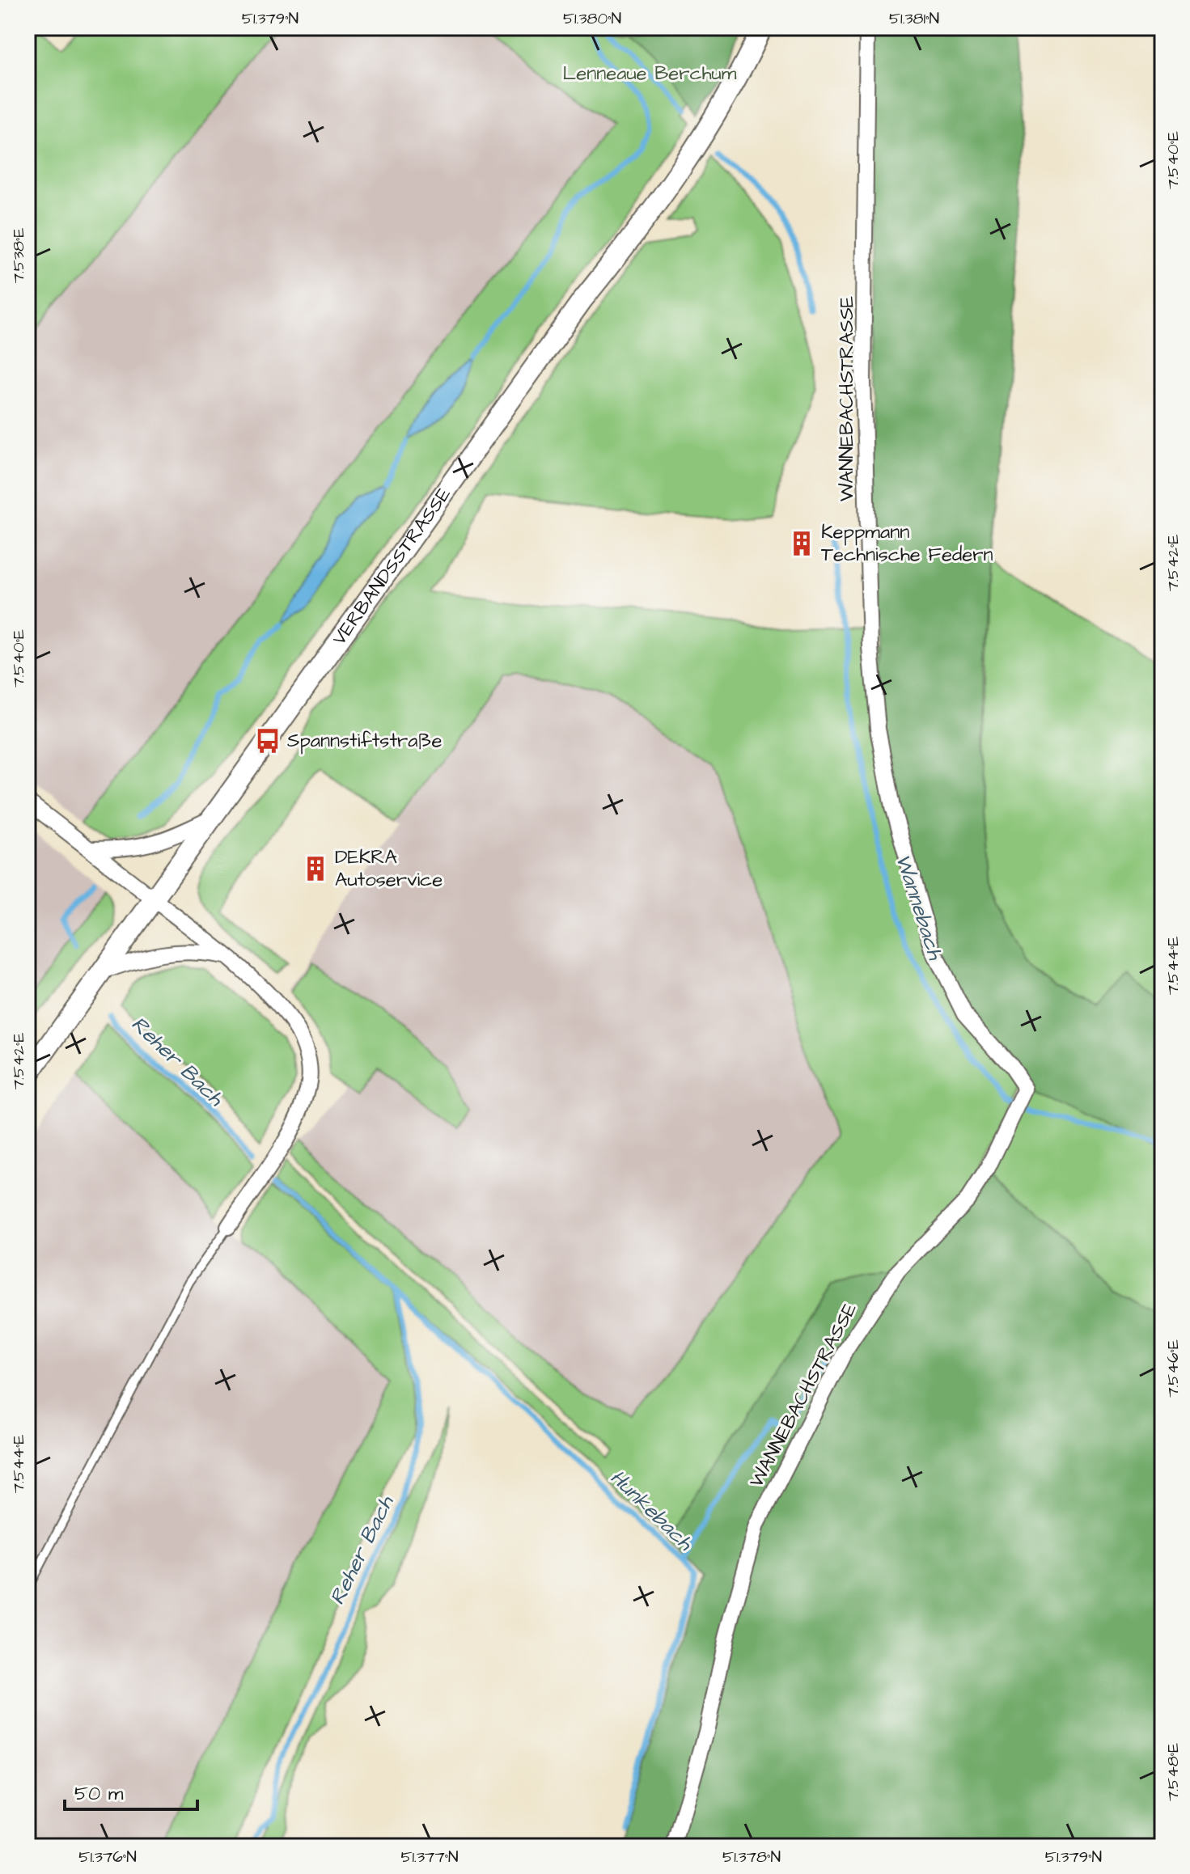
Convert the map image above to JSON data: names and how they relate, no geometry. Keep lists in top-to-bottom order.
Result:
{
  "streets": {
    "main road": ["VERBANDSSTRASSE"],
    "street": ["WANNEBACHSTRASSE"]
  },
  "water": ["Wannebach", "Reher Bach", "Hunkebach"],
  "parks": ["Lenneaue Berchum"],
  "places": {
    "building": ["Keppmann Technische Federn", "DEKRA Autoservice"],
    "bus stop": ["Spannstiftstraße"]
  },
  "scale_bar": "50 m",
  "coordinates": [
    "51.379°N",
    "51.380°N",
    "51.381°N",
    "7.540°E",
    "7.538°E",
    "7.542°E",
    "7.544°E",
    "7.546°E",
    "7.548°E",
    "51.376°N",
    "51.377°N",
    "51.378°N"
  ]
}
